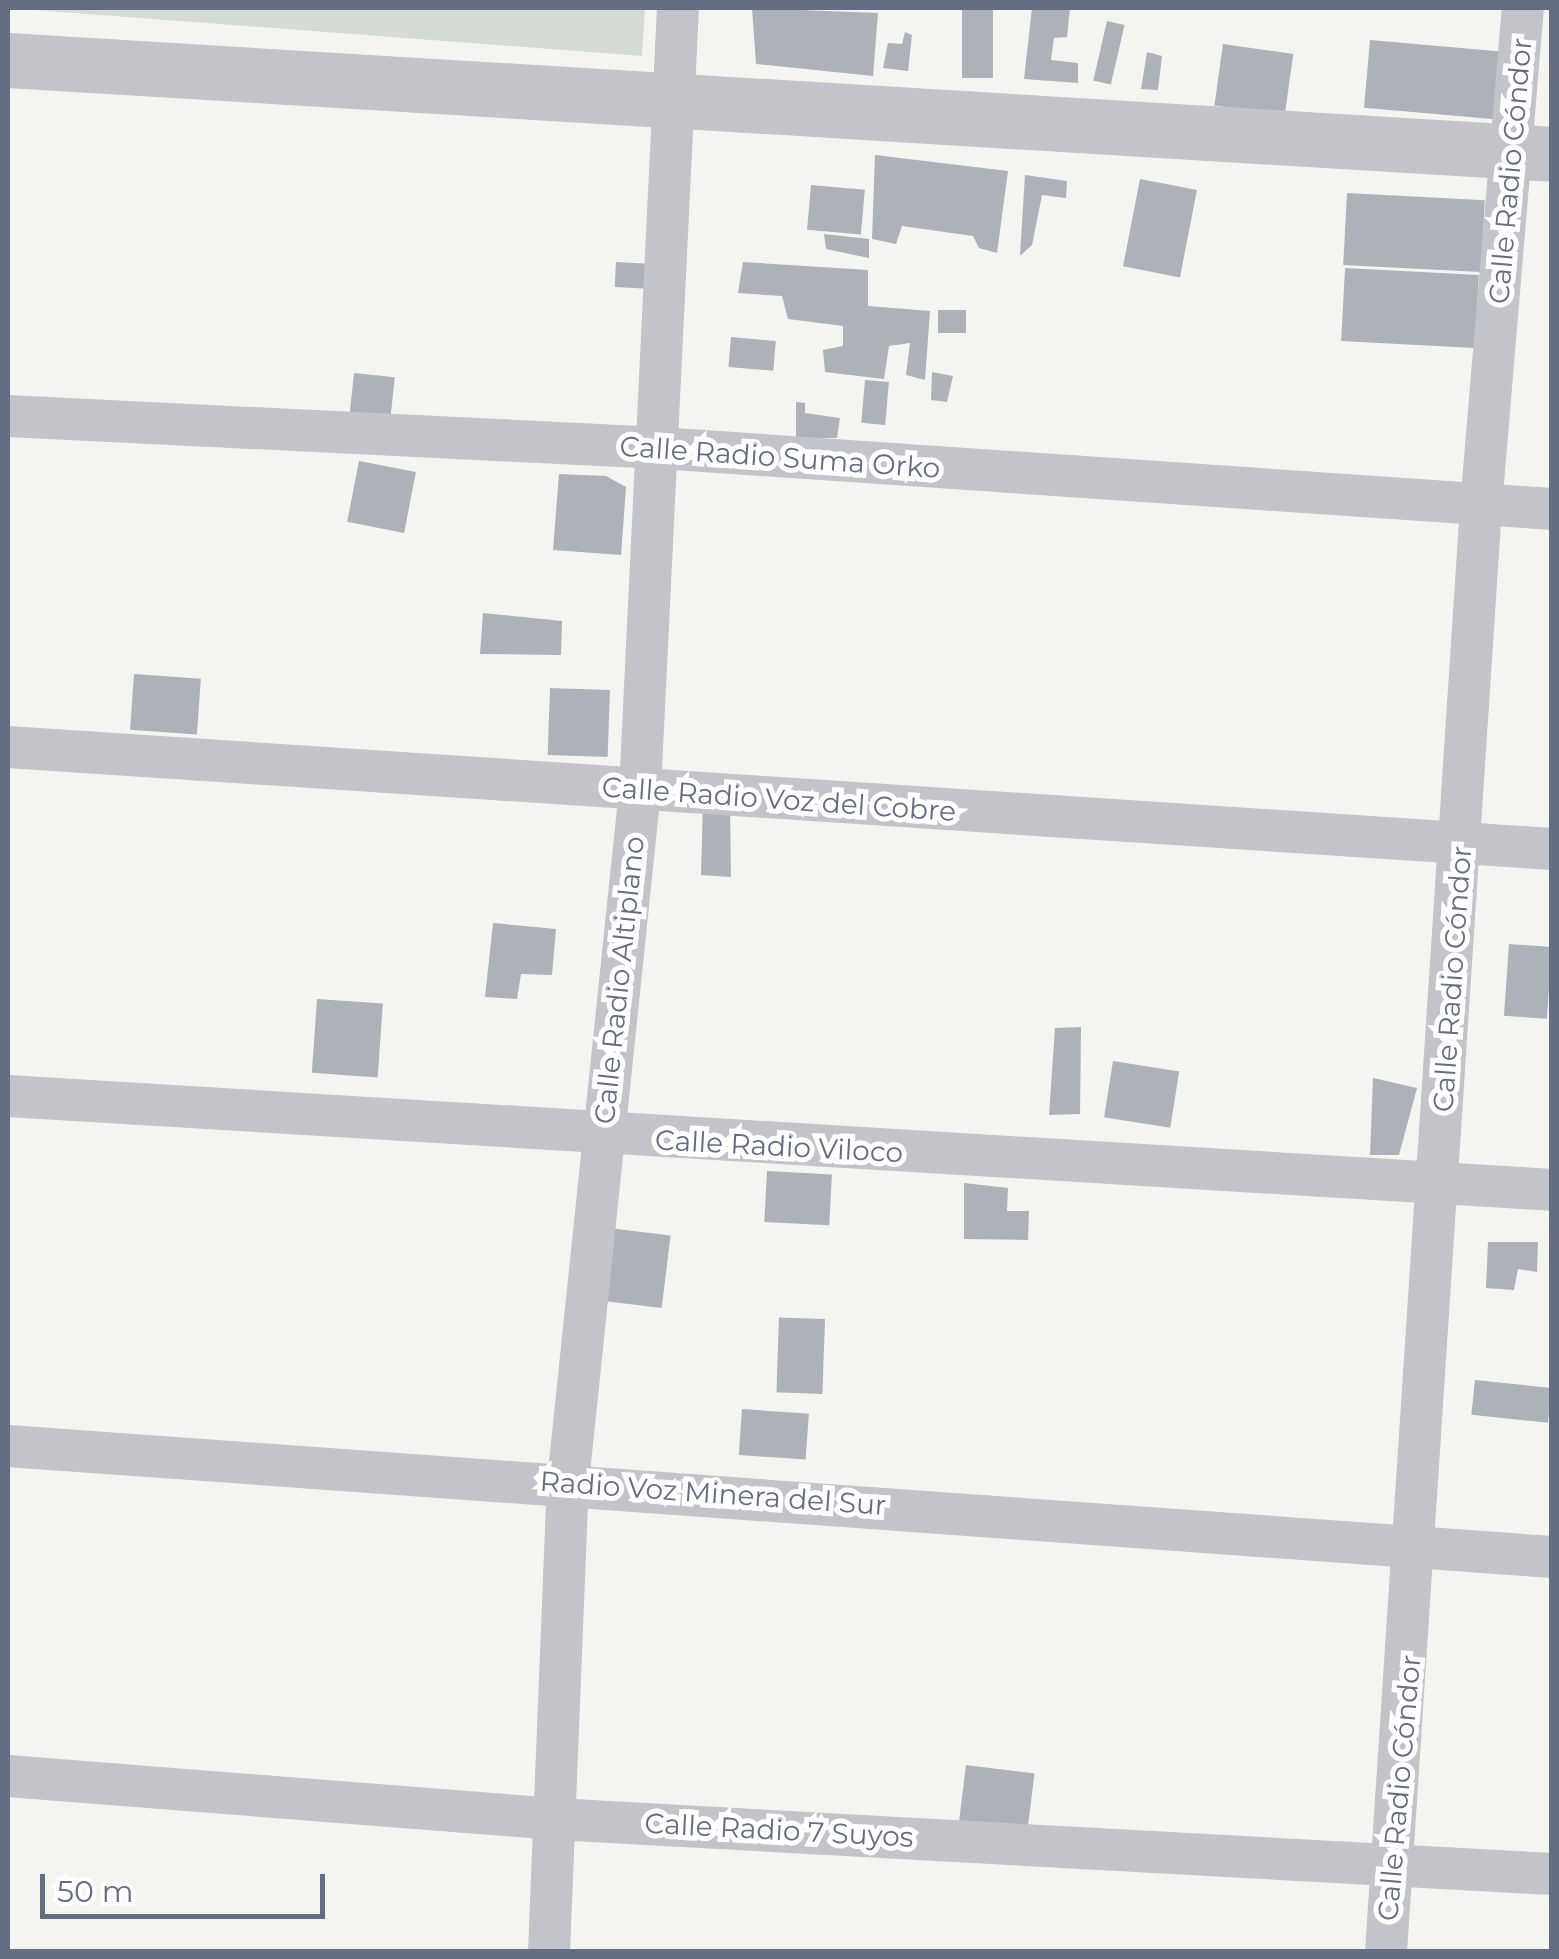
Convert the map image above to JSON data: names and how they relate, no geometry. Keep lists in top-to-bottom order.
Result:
{
  "streets": {
    "street": [
      "Calle Radio Cóndor",
      "Calle Radio Suma Orko",
      "Calle Radio Voz del Cobre",
      "Calle Radio Altiplano",
      "Calle Radio Viloco",
      "Radio Voz Minera del Sur",
      "Calle Radio 7 Suyos"
    ]
  },
  "crossings": [
    ["Calle Radio Cóndor", "Calle Radio Suma Orko"],
    ["Calle Radio Cóndor", "Calle Radio Voz del Cobre"],
    ["Calle Radio Cóndor", "Calle Radio Viloco"],
    ["Calle Radio Cóndor", "Radio Voz Minera del Sur"],
    ["Calle Radio Cóndor", "Calle Radio 7 Suyos"],
    ["Calle Radio Suma Orko", "Calle Radio Altiplano"],
    ["Calle Radio Voz del Cobre", "Calle Radio Altiplano"],
    ["Calle Radio Altiplano", "Calle Radio Viloco"],
    ["Calle Radio Altiplano", "Radio Voz Minera del Sur"],
    ["Calle Radio Altiplano", "Calle Radio 7 Suyos"]
  ],
  "scale_bar": "50 m"
}
